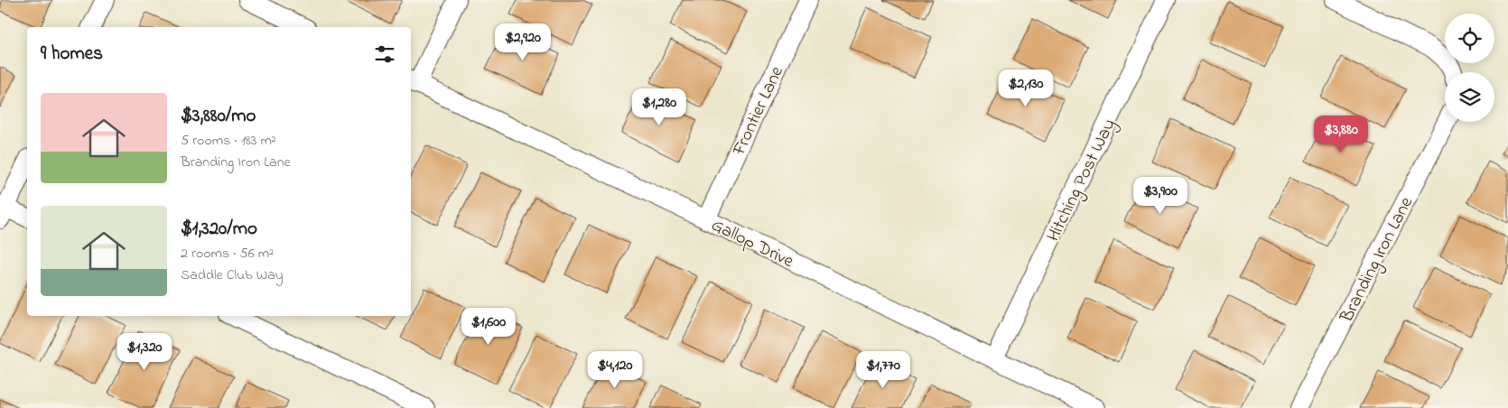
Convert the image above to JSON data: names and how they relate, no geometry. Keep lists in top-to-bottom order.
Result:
{
  "streets": {
    "street": [
      "Frontier Lane",
      "Hitching Post Way",
      "Gallop Drive",
      "Branding Iron Lane"
    ]
  },
  "crossings": [
    ["Frontier Lane", "Gallop Drive"],
    ["Hitching Post Way", "Gallop Drive"]
  ],
  "page": {
    "price": [
      "$2,920",
      "$2,130",
      "$1,280",
      "$3,880",
      "$3,900",
      "$1,600",
      "$1,320",
      "$4,120",
      "$1,770"
    ],
    "heading": "9 homes",
    "list": [
      {
        "name": "$3,880/mo",
        "note": "5 rooms · 183 m² · Branding Iron Lane"
      },
      {
        "name": "$1,320/mo",
        "note": "2 rooms · 56 m² · Saddle Club Way"
      }
    ]
  }
}
